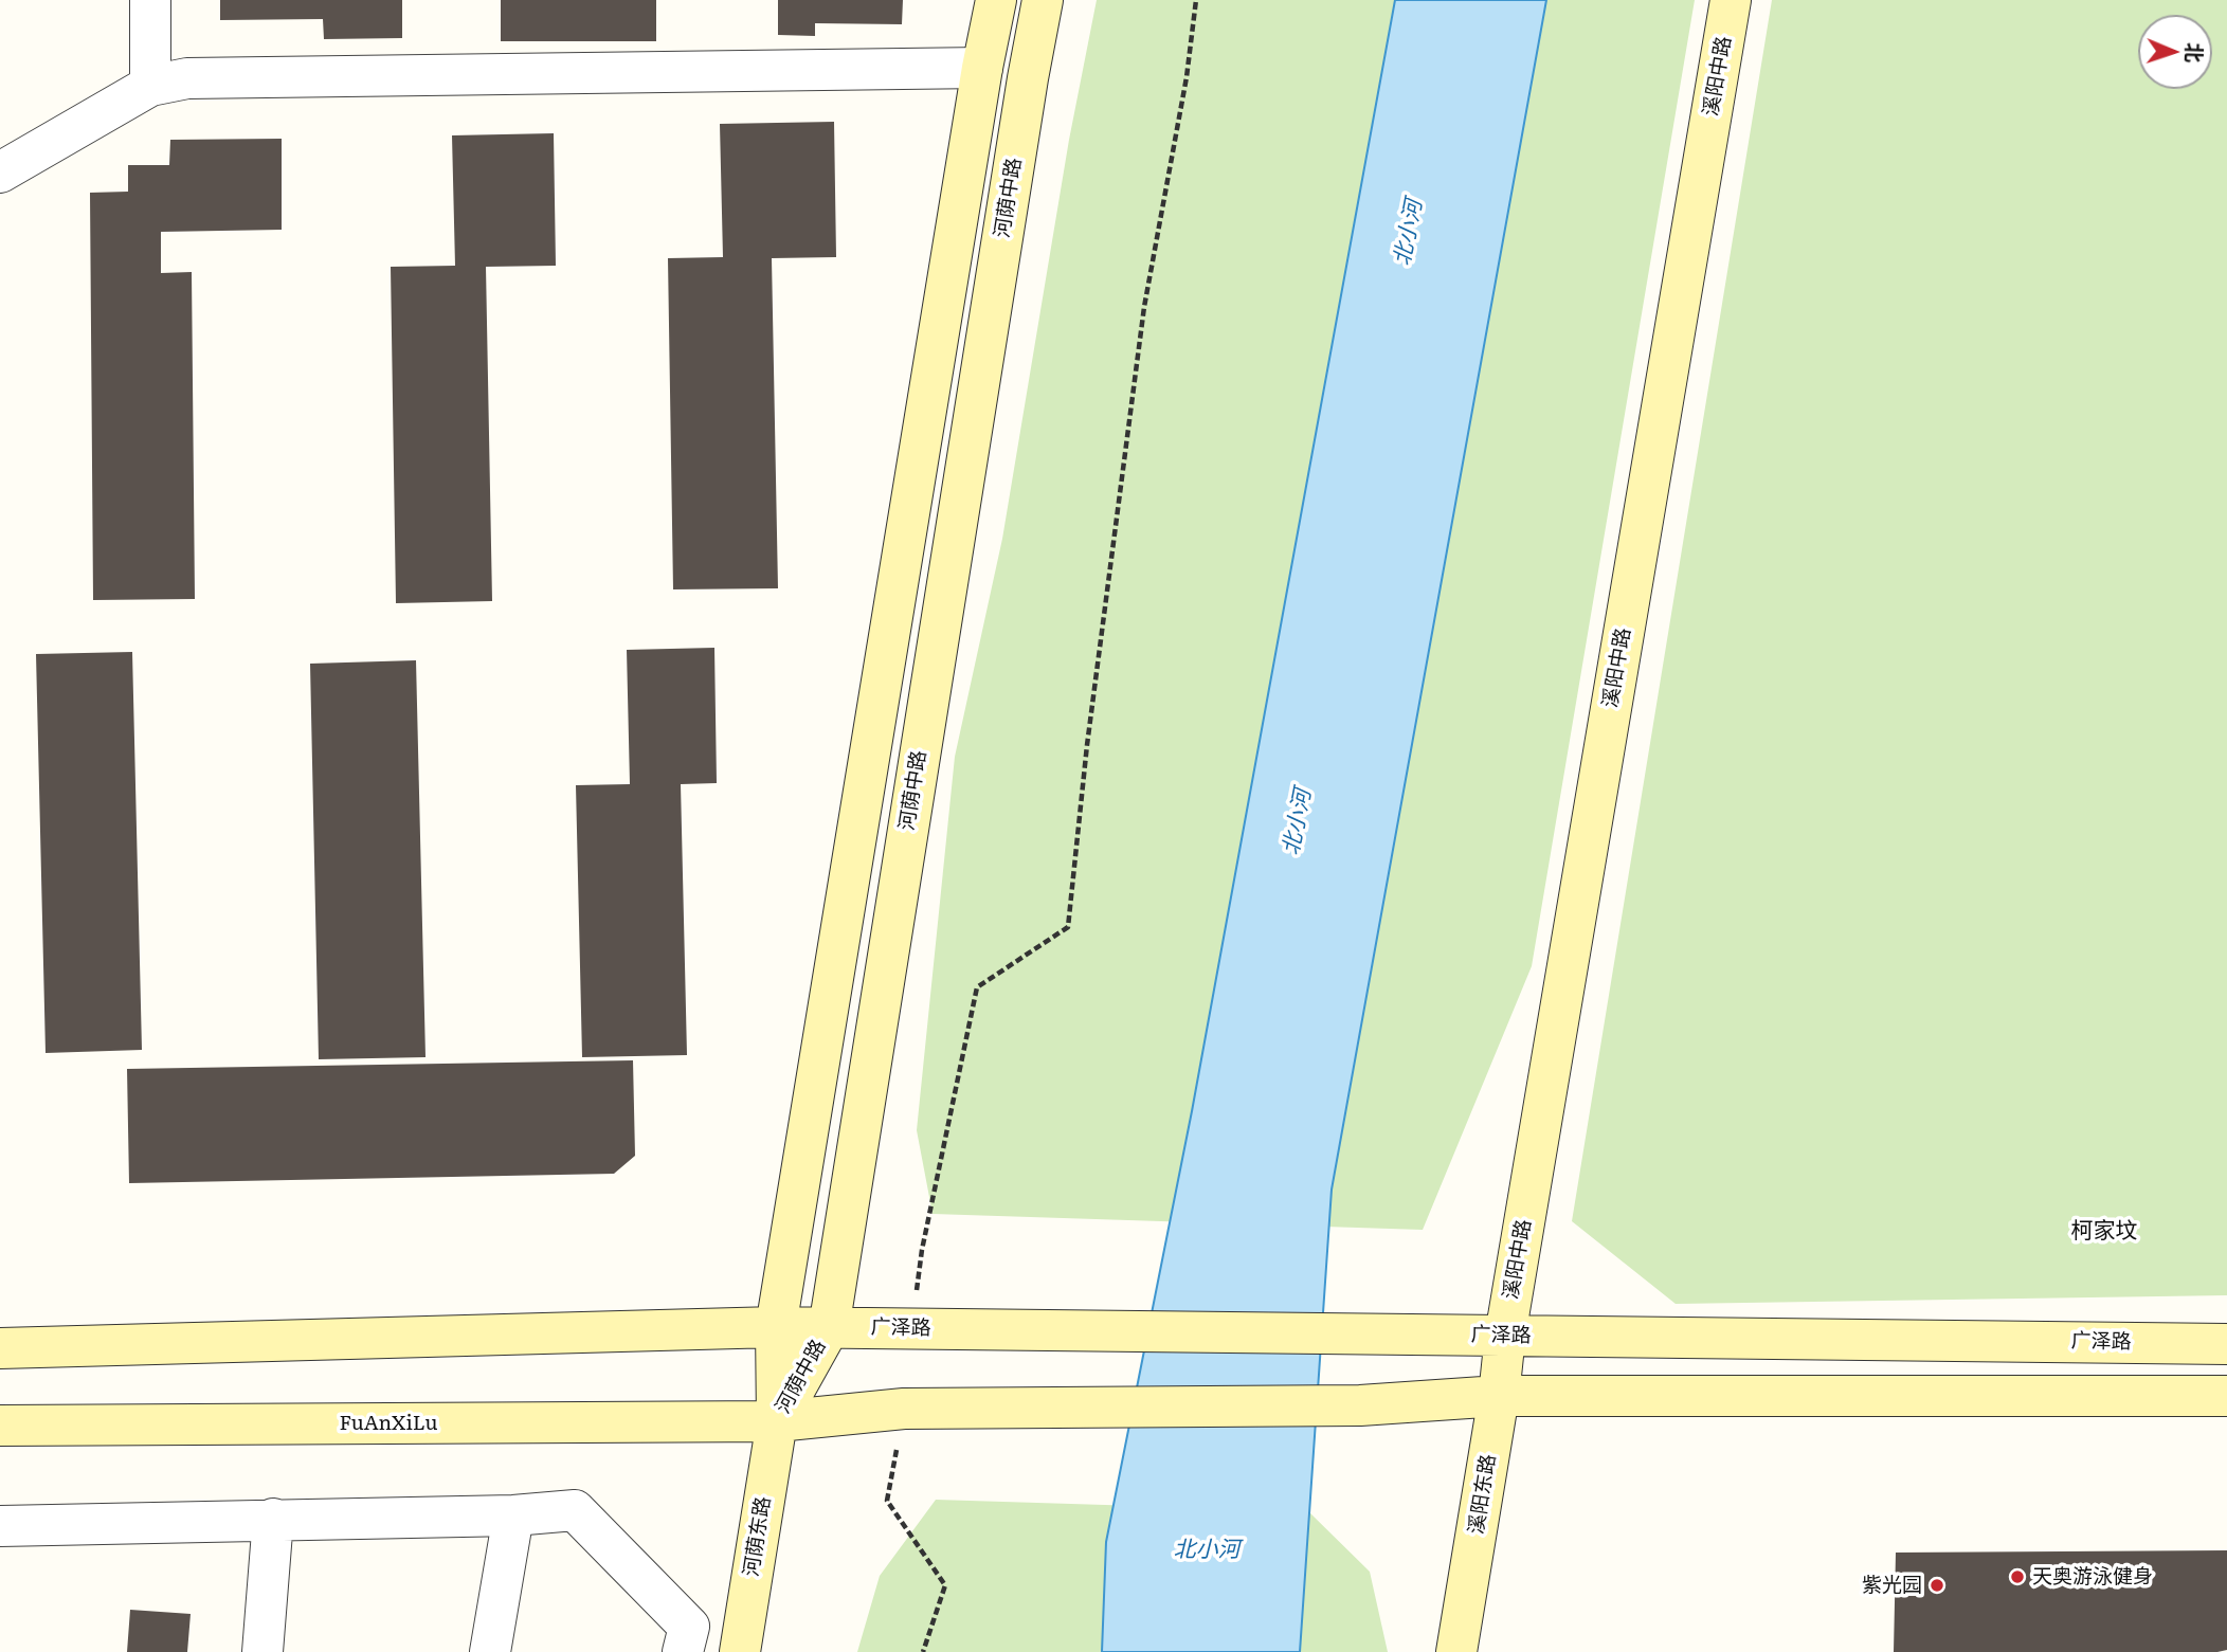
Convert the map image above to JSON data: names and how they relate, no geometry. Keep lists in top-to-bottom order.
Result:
{
  "streets": {
    "street": [
      "溪阳中路",
      "河荫中路",
      "广泽路",
      "FuAnXiLu",
      "溪阳东路",
      "河荫东路"
    ]
  },
  "crossings": [
    ["溪阳中路", "广泽路"],
    ["溪阳中路", "溪阳东路"],
    ["河荫中路", "广泽路"],
    ["河荫中路", "FuAnXiLu"],
    ["河荫中路", "河荫东路"],
    ["广泽路", "溪阳东路"],
    ["FuAnXiLu", "河荫东路"]
  ],
  "districts": ["柯家坟"],
  "water": ["北小河"],
  "places": ["天奥游泳健身", "紫光园"],
  "north": "right"
}
